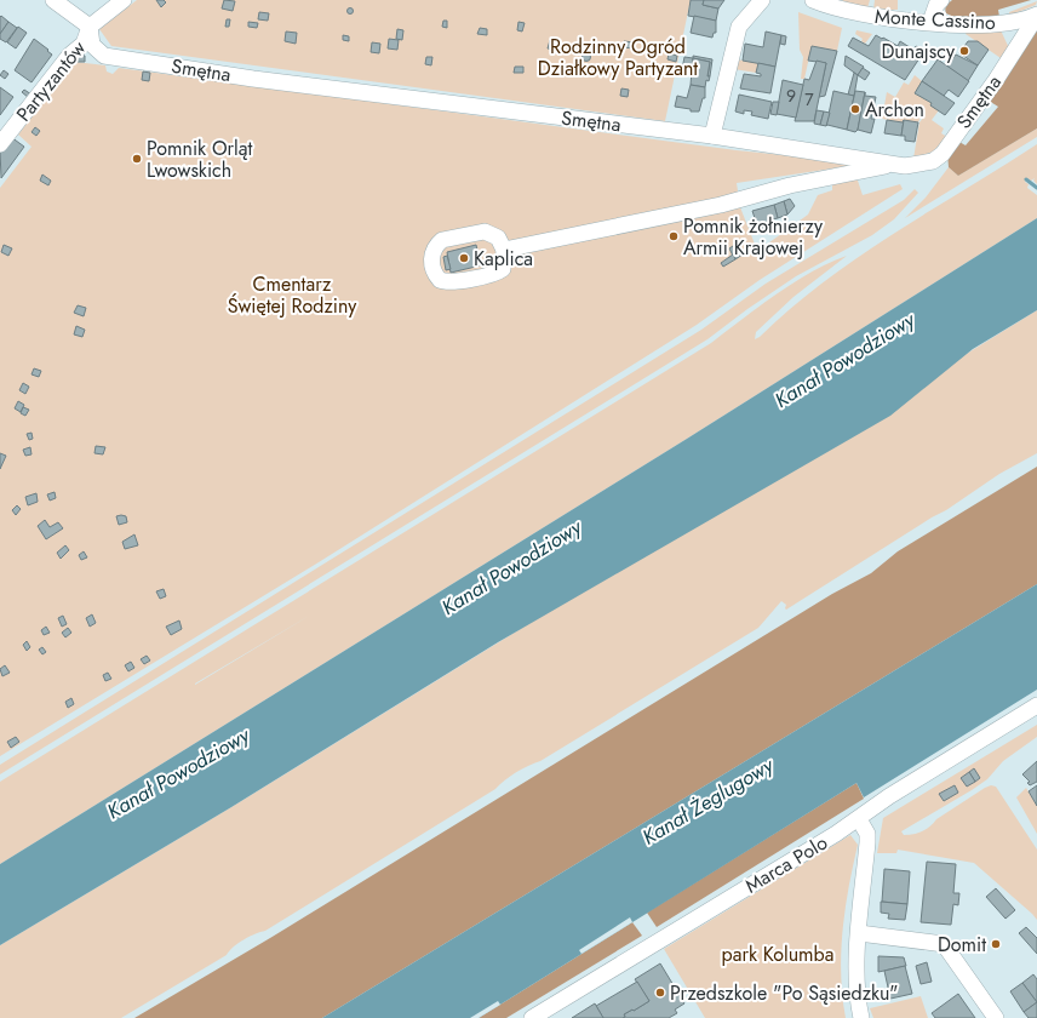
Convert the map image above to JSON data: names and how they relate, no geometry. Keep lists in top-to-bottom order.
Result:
{
  "streets": {
    "street": [
      "Monte Cassino",
      "Smętna",
      "Partyzantów",
      "Marca Polo"
    ]
  },
  "crossings": [
    ["Monte Cassino", "Smętna"],
    ["Smętna", "Partyzantów"]
  ],
  "water": ["Kanał Powodziowy", "Kanał Żeglugowy"],
  "parks": ["Rodzinny Ogród Działkowy Partyzant", "Cmentarz Świętej Rodziny", "park Kolumba"],
  "places": [
    "Dunajscy",
    "Archon",
    "Pomnik Orląt Lwowskich",
    "Pomnik żołnierzy Armii Krajowej",
    "Kaplica",
    "Domit",
    "Przedszkole \"Po Sąsiedzku\""
  ],
  "house_numbers": ["9", "7"]
}
